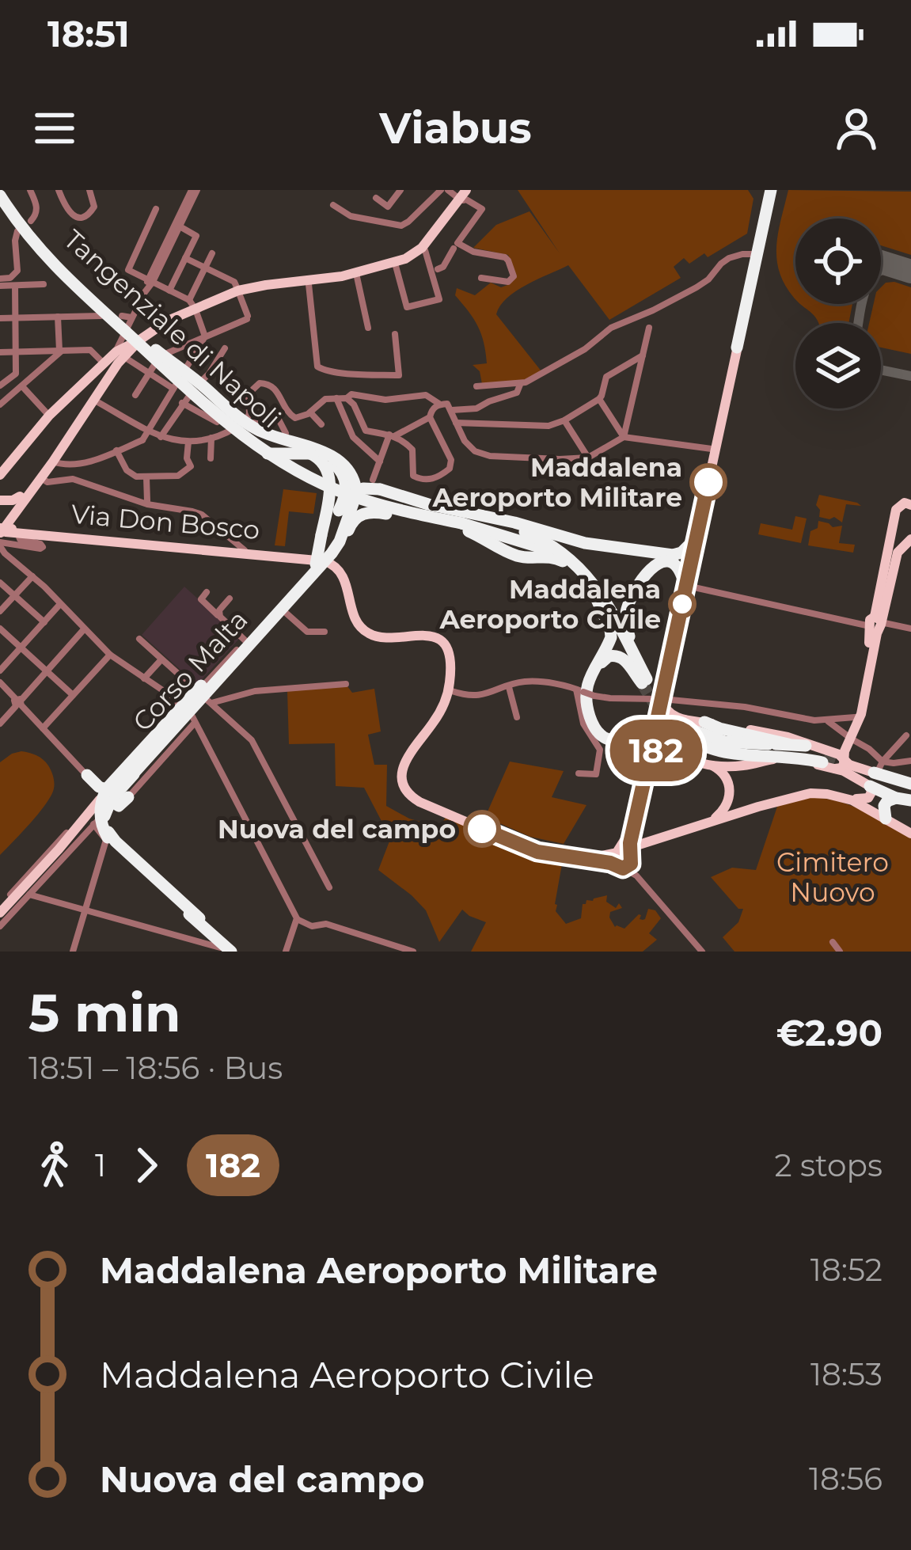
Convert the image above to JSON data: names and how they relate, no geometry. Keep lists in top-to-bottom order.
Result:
{
  "streets": {
    "highway": ["Tangenziale di Napoli"],
    "main road": ["Via Don Bosco"],
    "street": ["Corso Malta"]
  },
  "parks": ["Cimitero Nuovo"],
  "places": ["Maddalena Aeroporto Militare", "Maddalena Aeroporto Civile", "Nuova del campo"],
  "lines": ["bus line 182"],
  "page": {
    "status": "18:51",
    "header": "Viabus",
    "on_map": "182",
    "heading": ["5 min", "18:51 – 18:56 · Bus", "€2.90"],
    "legs": ["1", "182", "2 stops"],
    "list": [
      {
        "name": "Maddalena Aeroporto Militare",
        "value": "18:52"
      },
      {
        "name": "Maddalena Aeroporto Civile",
        "value": "18:53"
      },
      {
        "name": "Nuova del campo",
        "value": "18:56"
      }
    ]
  }
}
